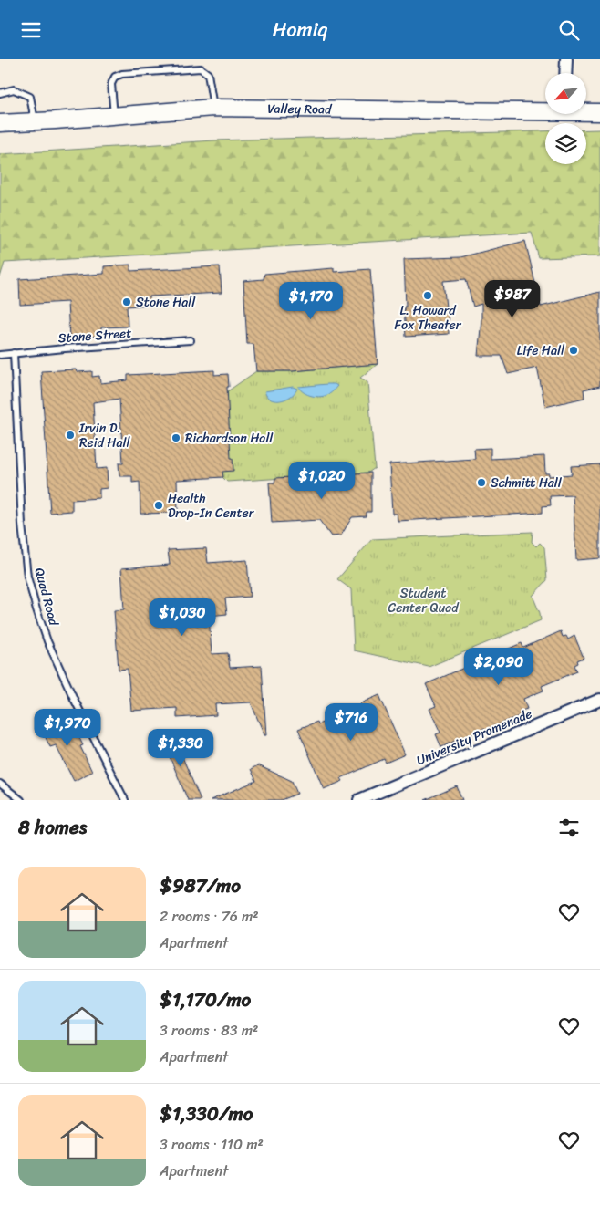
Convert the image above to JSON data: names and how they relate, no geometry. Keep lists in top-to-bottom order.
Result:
{
  "streets": {
    "main road": ["Valley Road"],
    "street": ["University Promenade"],
    "lane": ["Stone Street", "Quad Road"]
  },
  "crossings": [
    ["Stone Street", "Quad Road"]
  ],
  "parks": ["Student Center Quad"],
  "places": [
    "L. Howard Fox Theater",
    "Stone Hall",
    "Life Hall",
    "Irvin D. Reid Hall",
    "Richardson Hall",
    "Schmitt Hall",
    "Health Drop-In Center"
  ],
  "north": "bottom left",
  "page": {
    "header": "Homiq",
    "price": [
      "$987",
      "$1,170",
      "$1,020",
      "$1,030",
      "$2,090",
      "$716",
      "$1,970",
      "$1,330"
    ],
    "heading": "8 homes",
    "list": [
      {
        "name": "$987/mo",
        "note": "2 rooms · 76 m² · Apartment"
      },
      {
        "name": "$1,170/mo",
        "note": "3 rooms · 83 m² · Apartment"
      },
      {
        "name": "$1,330/mo",
        "note": "3 rooms · 110 m² · Apartment"
      }
    ]
  }
}
